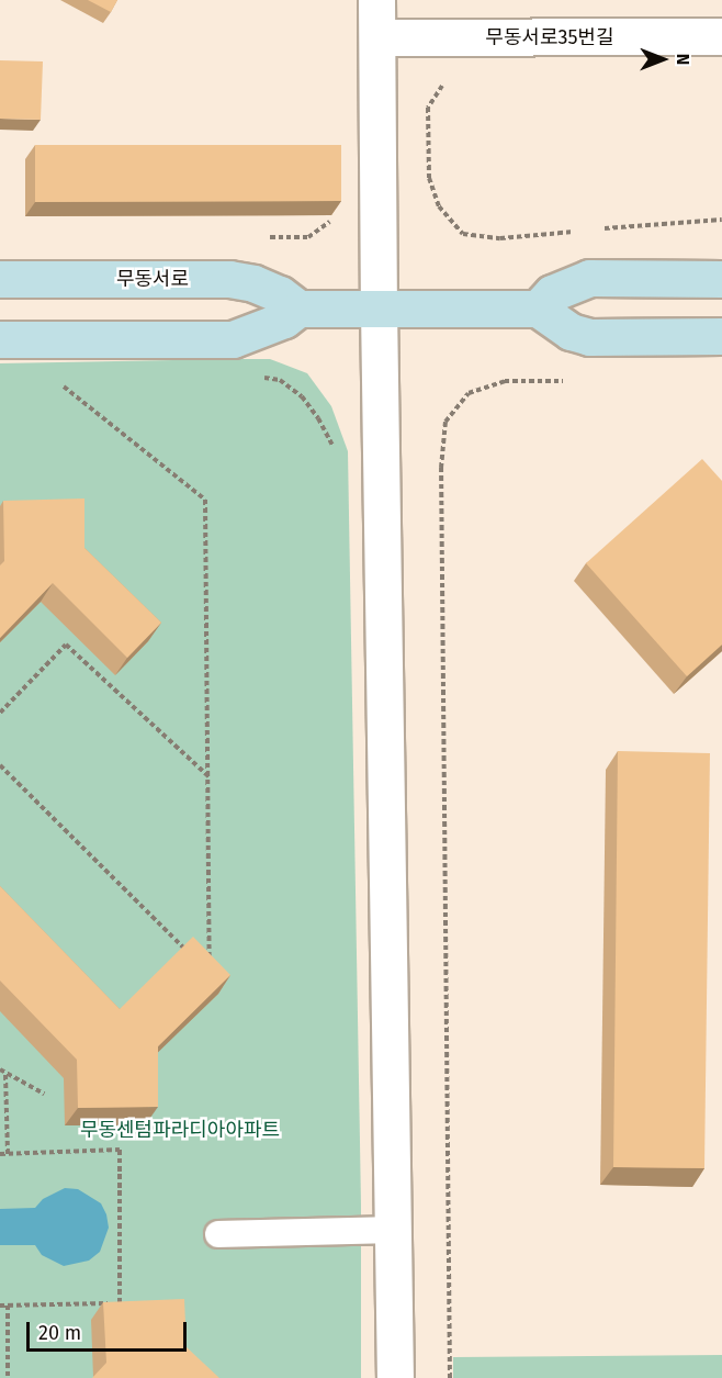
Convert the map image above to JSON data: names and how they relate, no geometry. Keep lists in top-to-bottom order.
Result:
{
  "streets": {
    "main road": ["무동서로"],
    "street": ["무동서로35번길"]
  },
  "parks": ["무동센텀파라디아아파트"],
  "scale_bar": "20 m",
  "north": "right"
}
